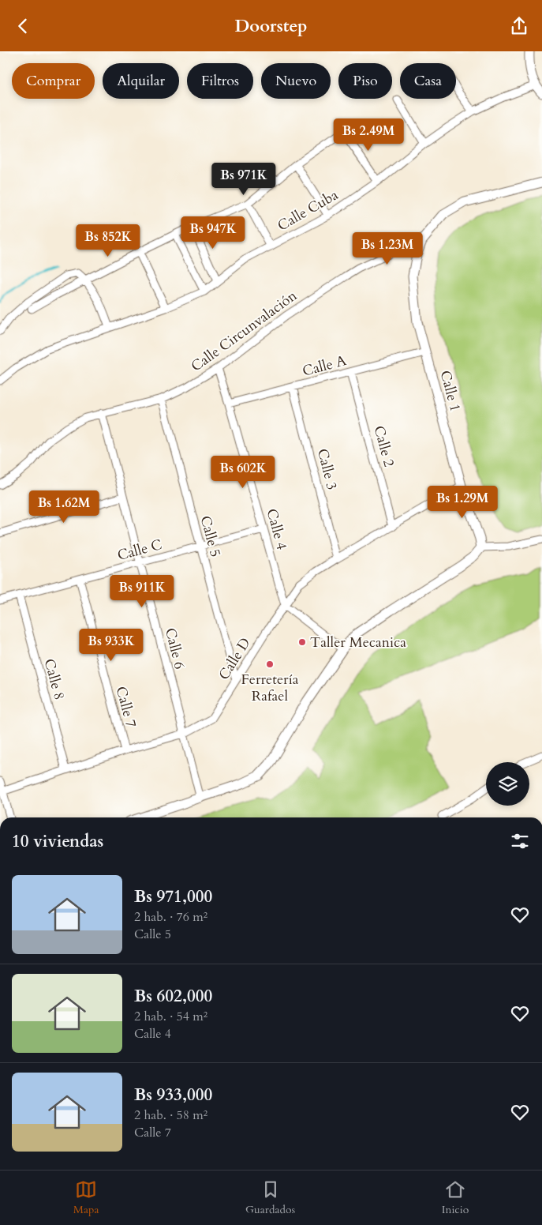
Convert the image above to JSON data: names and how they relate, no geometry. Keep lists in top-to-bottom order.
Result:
{
  "streets": {
    "street": [
      "Calle Cuba",
      "Calle Circunvalación",
      "Calle A",
      "Calle 1",
      "Calle 2",
      "Calle 3",
      "Calle 4",
      "Calle 5",
      "Calle C",
      "Calle 6",
      "Calle D",
      "Calle 8",
      "Calle 7"
    ]
  },
  "crossings": [
    ["Calle Circunvalación", "Calle 1"],
    ["Calle Circunvalación", "Calle 4"],
    ["Calle Circunvalación", "Calle 5"],
    ["Calle Circunvalación", "Calle 6"],
    ["Calle A", "Calle 1"],
    ["Calle A", "Calle 2"],
    ["Calle A", "Calle 3"],
    ["Calle A", "Calle 4"],
    ["Calle 1", "Calle D"],
    ["Calle 2", "Calle D"],
    ["Calle 3", "Calle D"],
    ["Calle 4", "Calle C"],
    ["Calle 4", "Calle D"],
    ["Calle 5", "Calle C"],
    ["Calle 5", "Calle D"],
    ["Calle C", "Calle 6"],
    ["Calle C", "Calle 8"],
    ["Calle C", "Calle 7"],
    ["Calle 6", "Calle D"],
    ["Calle D", "Calle 8"],
    ["Calle D", "Calle 7"]
  ],
  "places": ["Taller Mecanica", "Ferretería Rafael"],
  "page": {
    "header": "Doorstep",
    "chip": [
      "Comprar",
      "Alquilar",
      "Filtros",
      "Nuevo",
      "Piso",
      "Casa"
    ],
    "price": [
      "Bs 2.49M",
      "Bs 971K",
      "Bs 947K",
      "Bs 852K",
      "Bs 1.23M",
      "Bs 602K",
      "Bs 1.29M",
      "Bs 1.62M",
      "Bs 911K",
      "Bs 933K"
    ],
    "heading": "10 viviendas",
    "list": [
      {
        "name": "Bs 971,000",
        "note": "2 hab. · 76 m² · Calle 5"
      },
      {
        "name": "Bs 602,000",
        "note": "2 hab. · 54 m² · Calle 4"
      },
      {
        "name": "Bs 933,000",
        "note": "2 hab. · 58 m² · Calle 7"
      }
    ],
    "tabs": ["Mapa", "Guardados", "Inicio"]
  }
}
